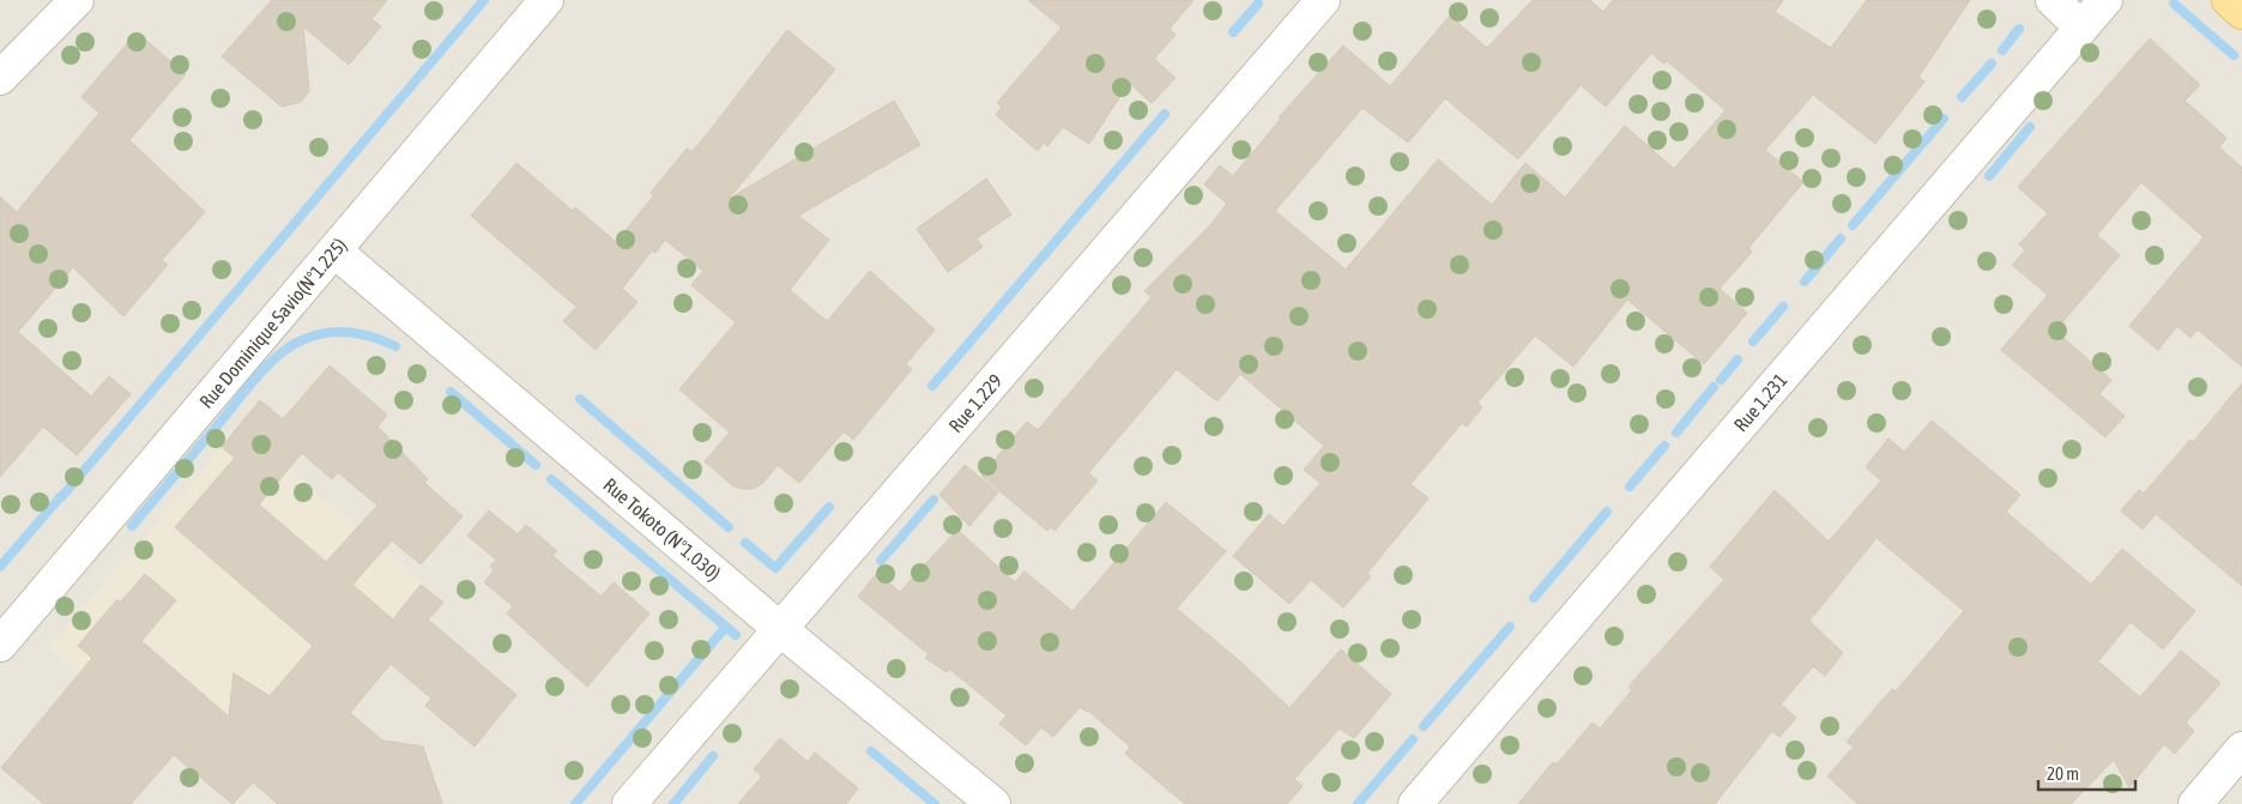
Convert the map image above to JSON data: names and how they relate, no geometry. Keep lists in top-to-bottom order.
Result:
{
  "streets": {
    "street": [
      "Rue Dominique Savio(N°1.225)",
      "Rue 1.231",
      "Rue 1.229",
      "Rue Tokoto (N°1.030)"
    ]
  },
  "crossings": [
    ["Rue Dominique Savio(N°1.225)", "Rue Tokoto (N°1.030)"],
    ["Rue 1.229", "Rue Tokoto (N°1.030)"]
  ],
  "scale_bar": "20 m"
}
